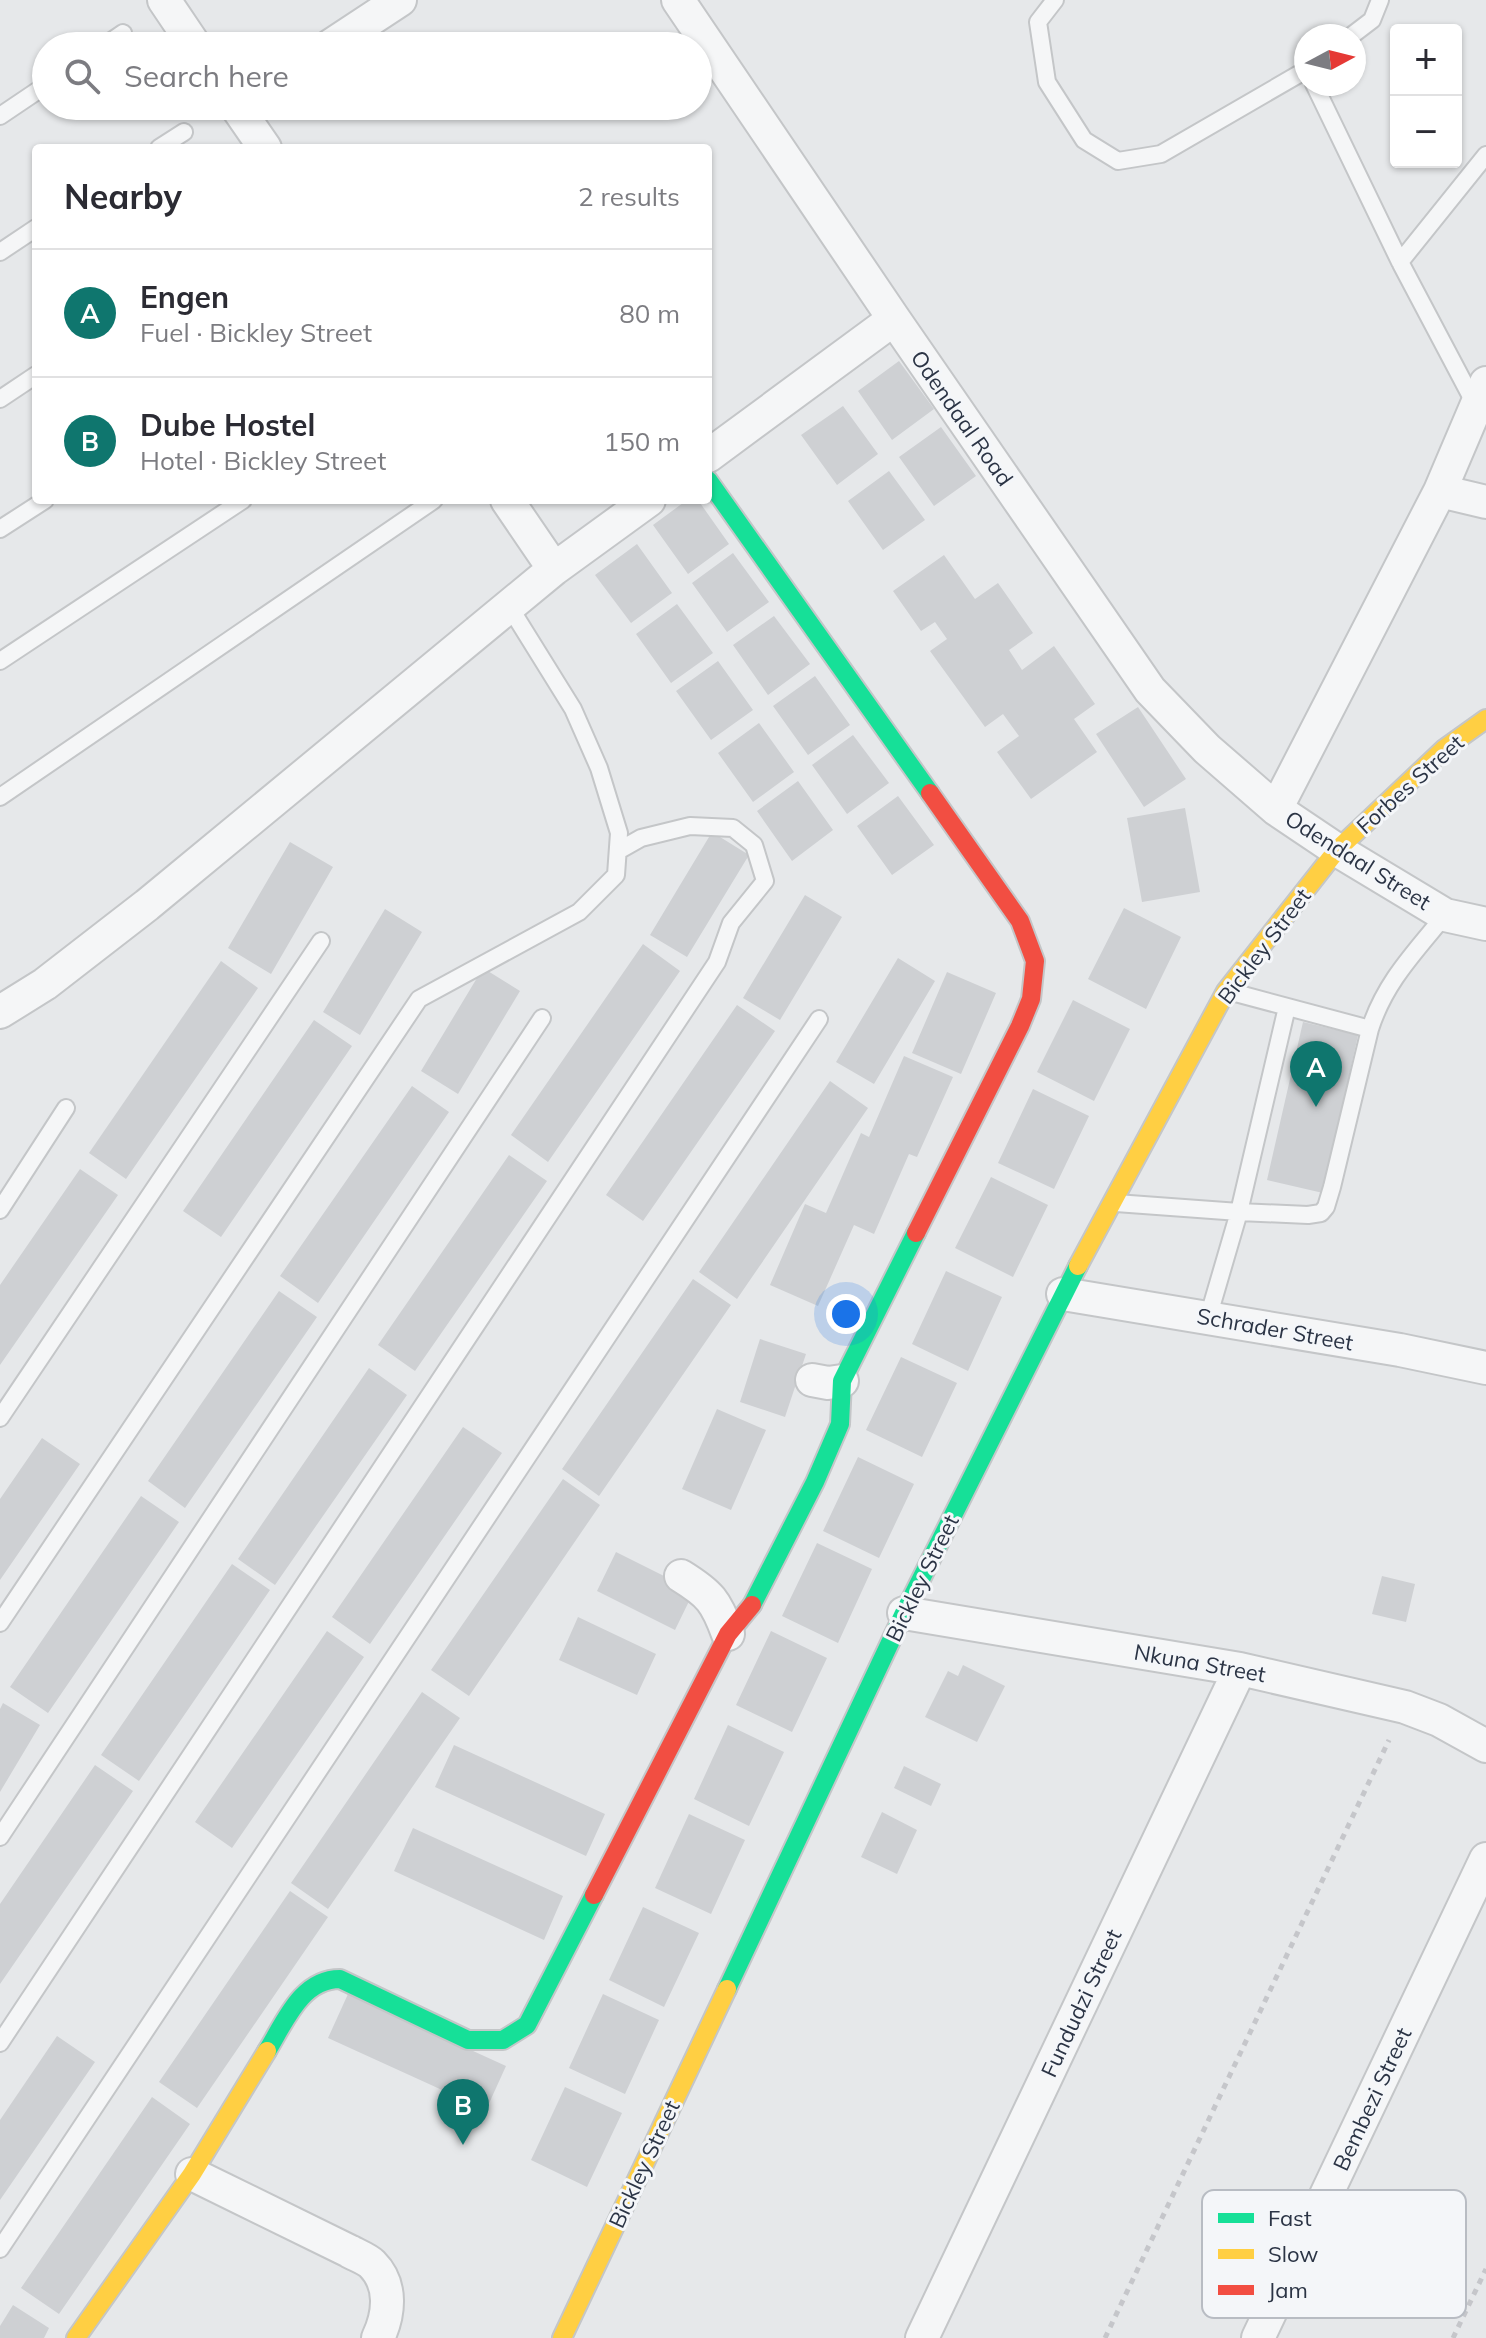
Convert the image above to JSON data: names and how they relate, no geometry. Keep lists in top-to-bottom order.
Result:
{
  "streets": {
    "street": [
      "Odendaal Road",
      "Forbes Street",
      "Odendaal Street",
      "Bickley Street",
      "Schrader Street",
      "Nkuna Street",
      "Fundudzi Street",
      "Bembezi Street"
    ]
  },
  "crossings": [
    ["Odendaal Road", "Odendaal Street"],
    ["Forbes Street", "Odendaal Street"],
    ["Forbes Street", "Bickley Street"],
    ["Odendaal Street", "Bickley Street"],
    ["Bickley Street", "Schrader Street"],
    ["Bickley Street", "Nkuna Street"],
    ["Nkuna Street", "Fundudzi Street"]
  ],
  "legend": ["Fast", "Slow", "Jam"],
  "north": "right",
  "page": {
    "map_buttons": ["+", "−"],
    "search": "Search here",
    "heading": ["Nearby", "2 results"],
    "list": [
      {
        "mark": "A",
        "name": "Engen",
        "note": "Fuel · Bickley Street",
        "value": "80 m"
      },
      {
        "mark": "B",
        "name": "Dube Hostel",
        "note": "Hotel · Bickley Street",
        "value": "150 m"
      }
    ],
    "pins": ["A", "B"]
  }
}
